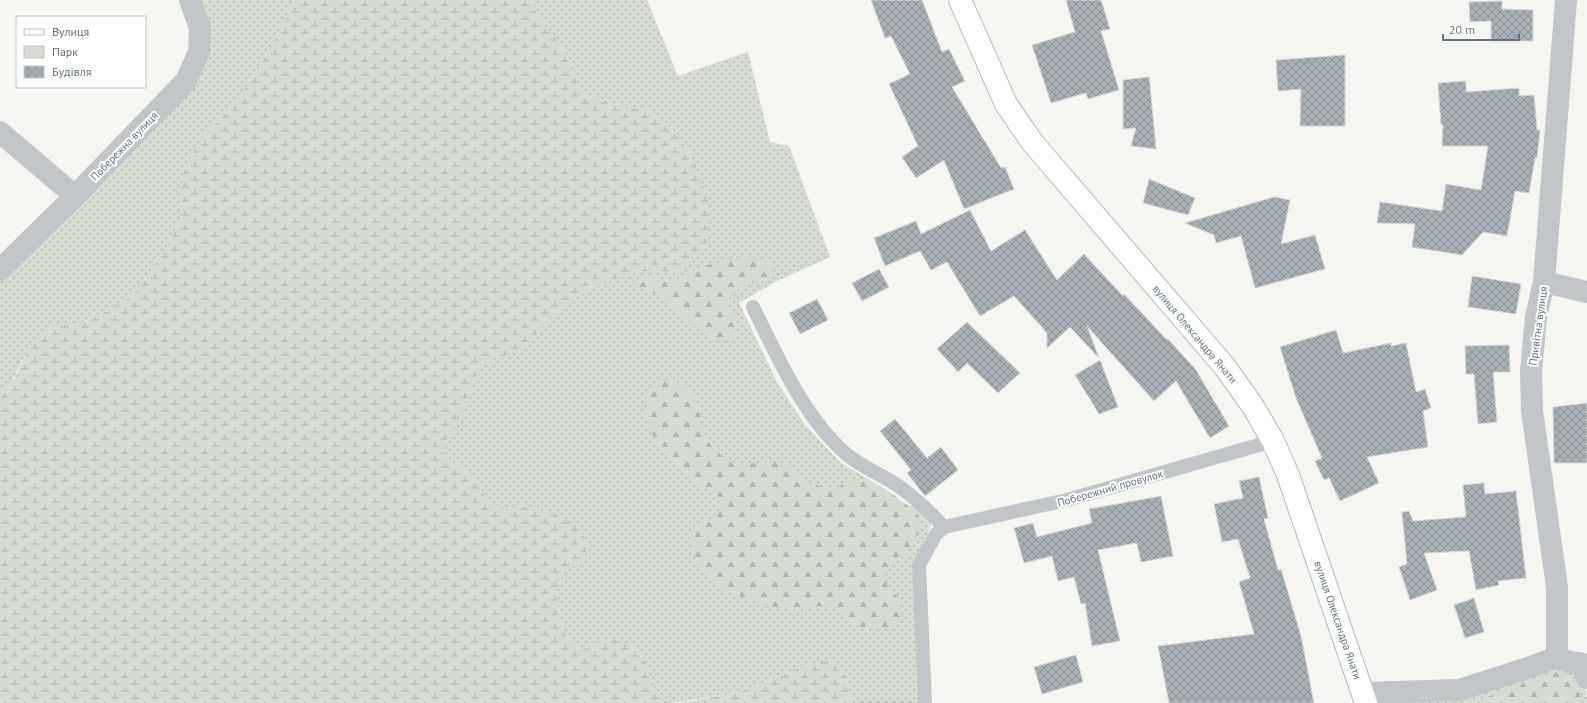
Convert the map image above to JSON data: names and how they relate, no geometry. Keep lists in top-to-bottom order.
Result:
{
  "streets": {
    "street": ["Побережна вулиця", "Привітна вулиця", "вулиця Олександра Янати"],
    "lane": ["Побережний провулок"]
  },
  "crossings": [
    ["вулиця Олександра Янати", "Побережний провулок"]
  ],
  "legend": ["Вулиця", "Парк", "Будівля"],
  "scale_bar": "20 m"
}
